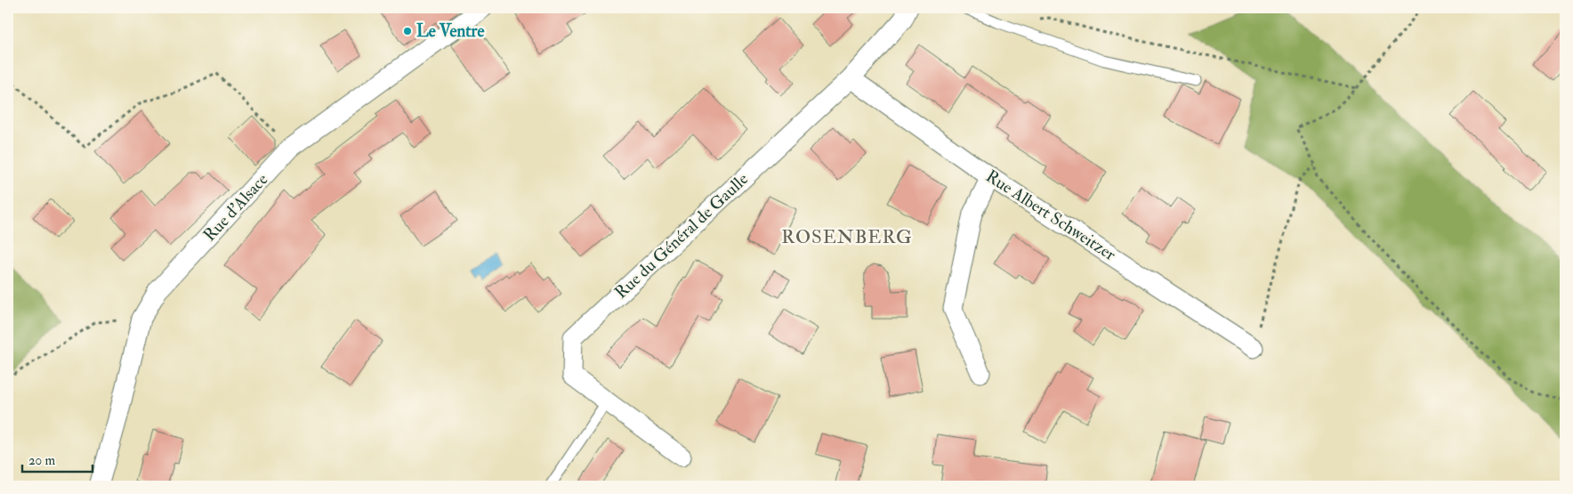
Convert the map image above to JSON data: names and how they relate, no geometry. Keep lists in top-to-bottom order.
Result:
{
  "streets": {
    "street": ["Rue d'Alsace", "Rue Albert Schweitzer", "Rue du Général de Gaulle"]
  },
  "crossings": [
    ["Rue Albert Schweitzer", "Rue du Général de Gaulle"]
  ],
  "districts": ["ROSENBERG"],
  "places": ["Le Ventre"],
  "scale_bar": "20 m"
}
